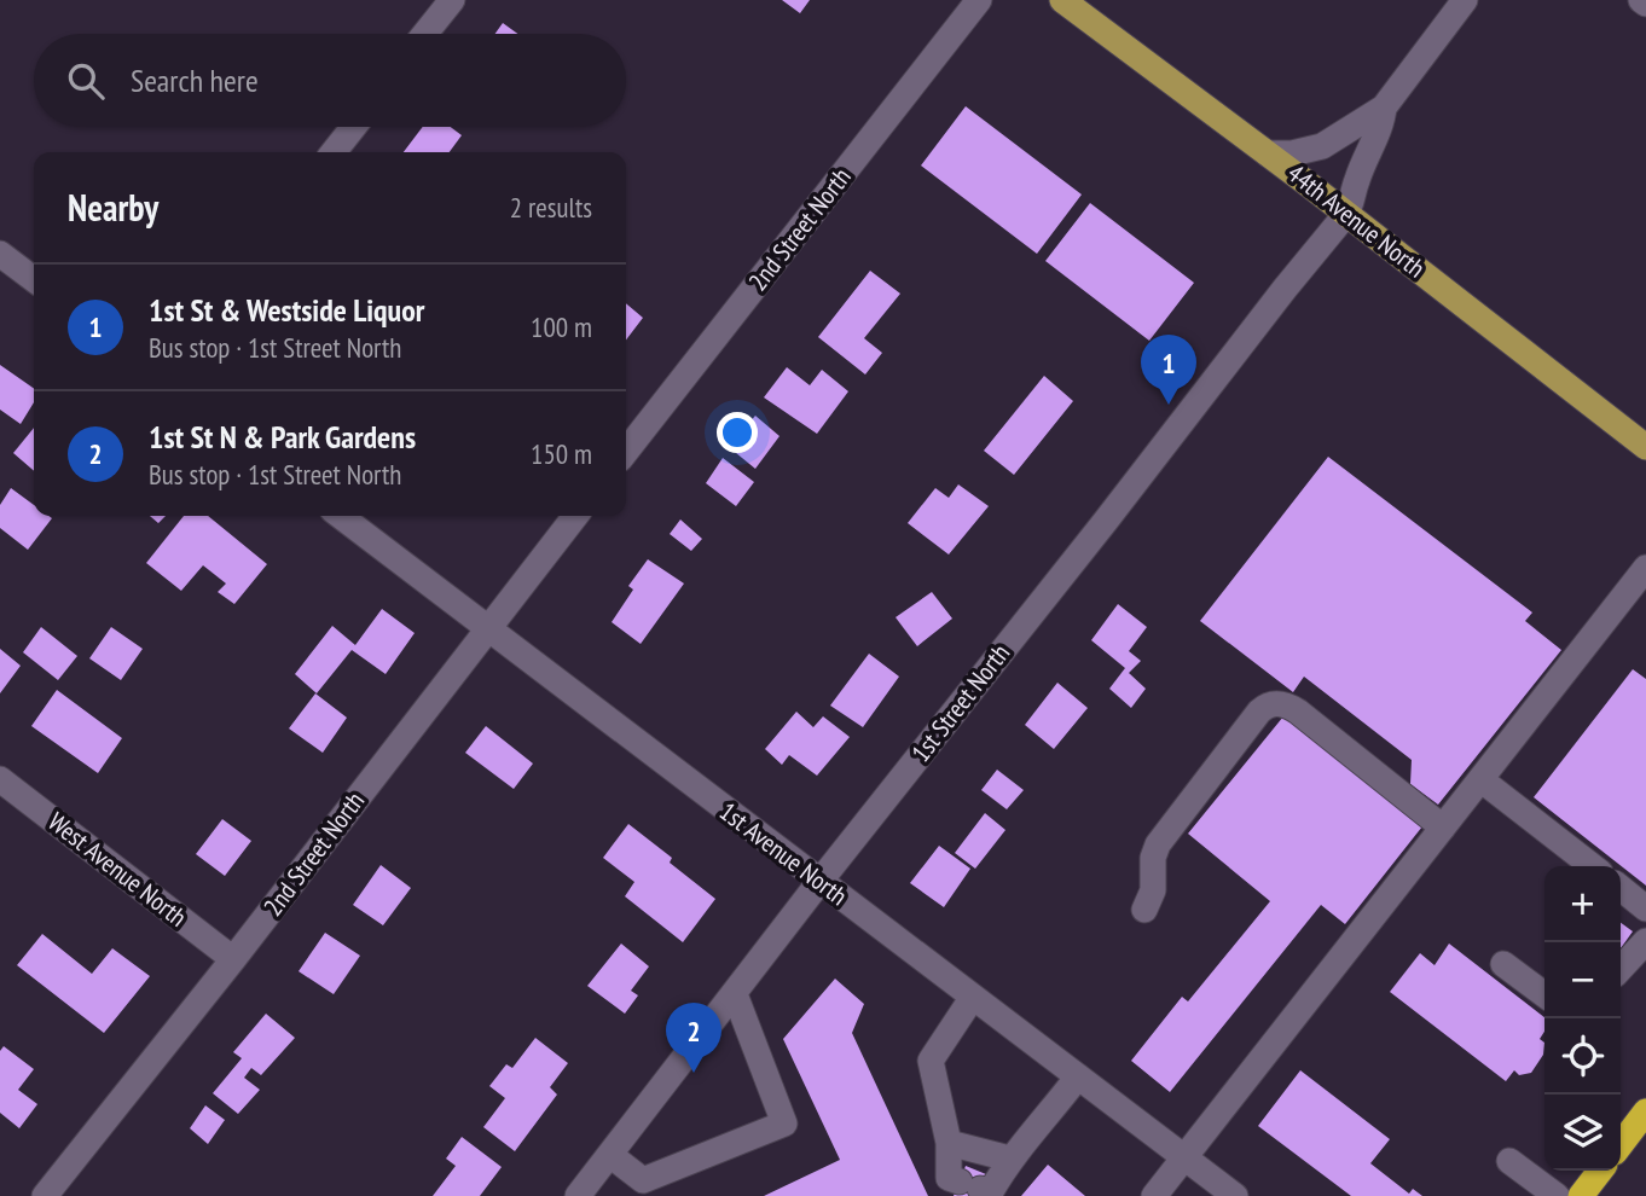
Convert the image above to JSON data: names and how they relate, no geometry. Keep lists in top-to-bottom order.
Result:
{
  "streets": {
    "main road": ["44th Avenue North"],
    "street": [
      "2nd Street North",
      "1st Street North",
      "1st Avenue North",
      "West Avenue North"
    ]
  },
  "crossings": [
    ["44th Avenue North", "1st Street North"],
    ["2nd Street North", "1st Avenue North"],
    ["2nd Street North", "West Avenue North"],
    ["1st Street North", "1st Avenue North"]
  ],
  "page": {
    "search": "Search here",
    "heading": ["Nearby", "2 results"],
    "list": [
      {
        "mark": "1",
        "name": "1st St & Westside Liquor",
        "note": "Bus stop · 1st Street North",
        "value": "100 m"
      },
      {
        "mark": "2",
        "name": "1st St N & Park Gardens",
        "note": "Bus stop · 1st Street North",
        "value": "150 m"
      }
    ],
    "pins": ["1", "2"],
    "map_buttons": ["+", "−"]
  }
}
